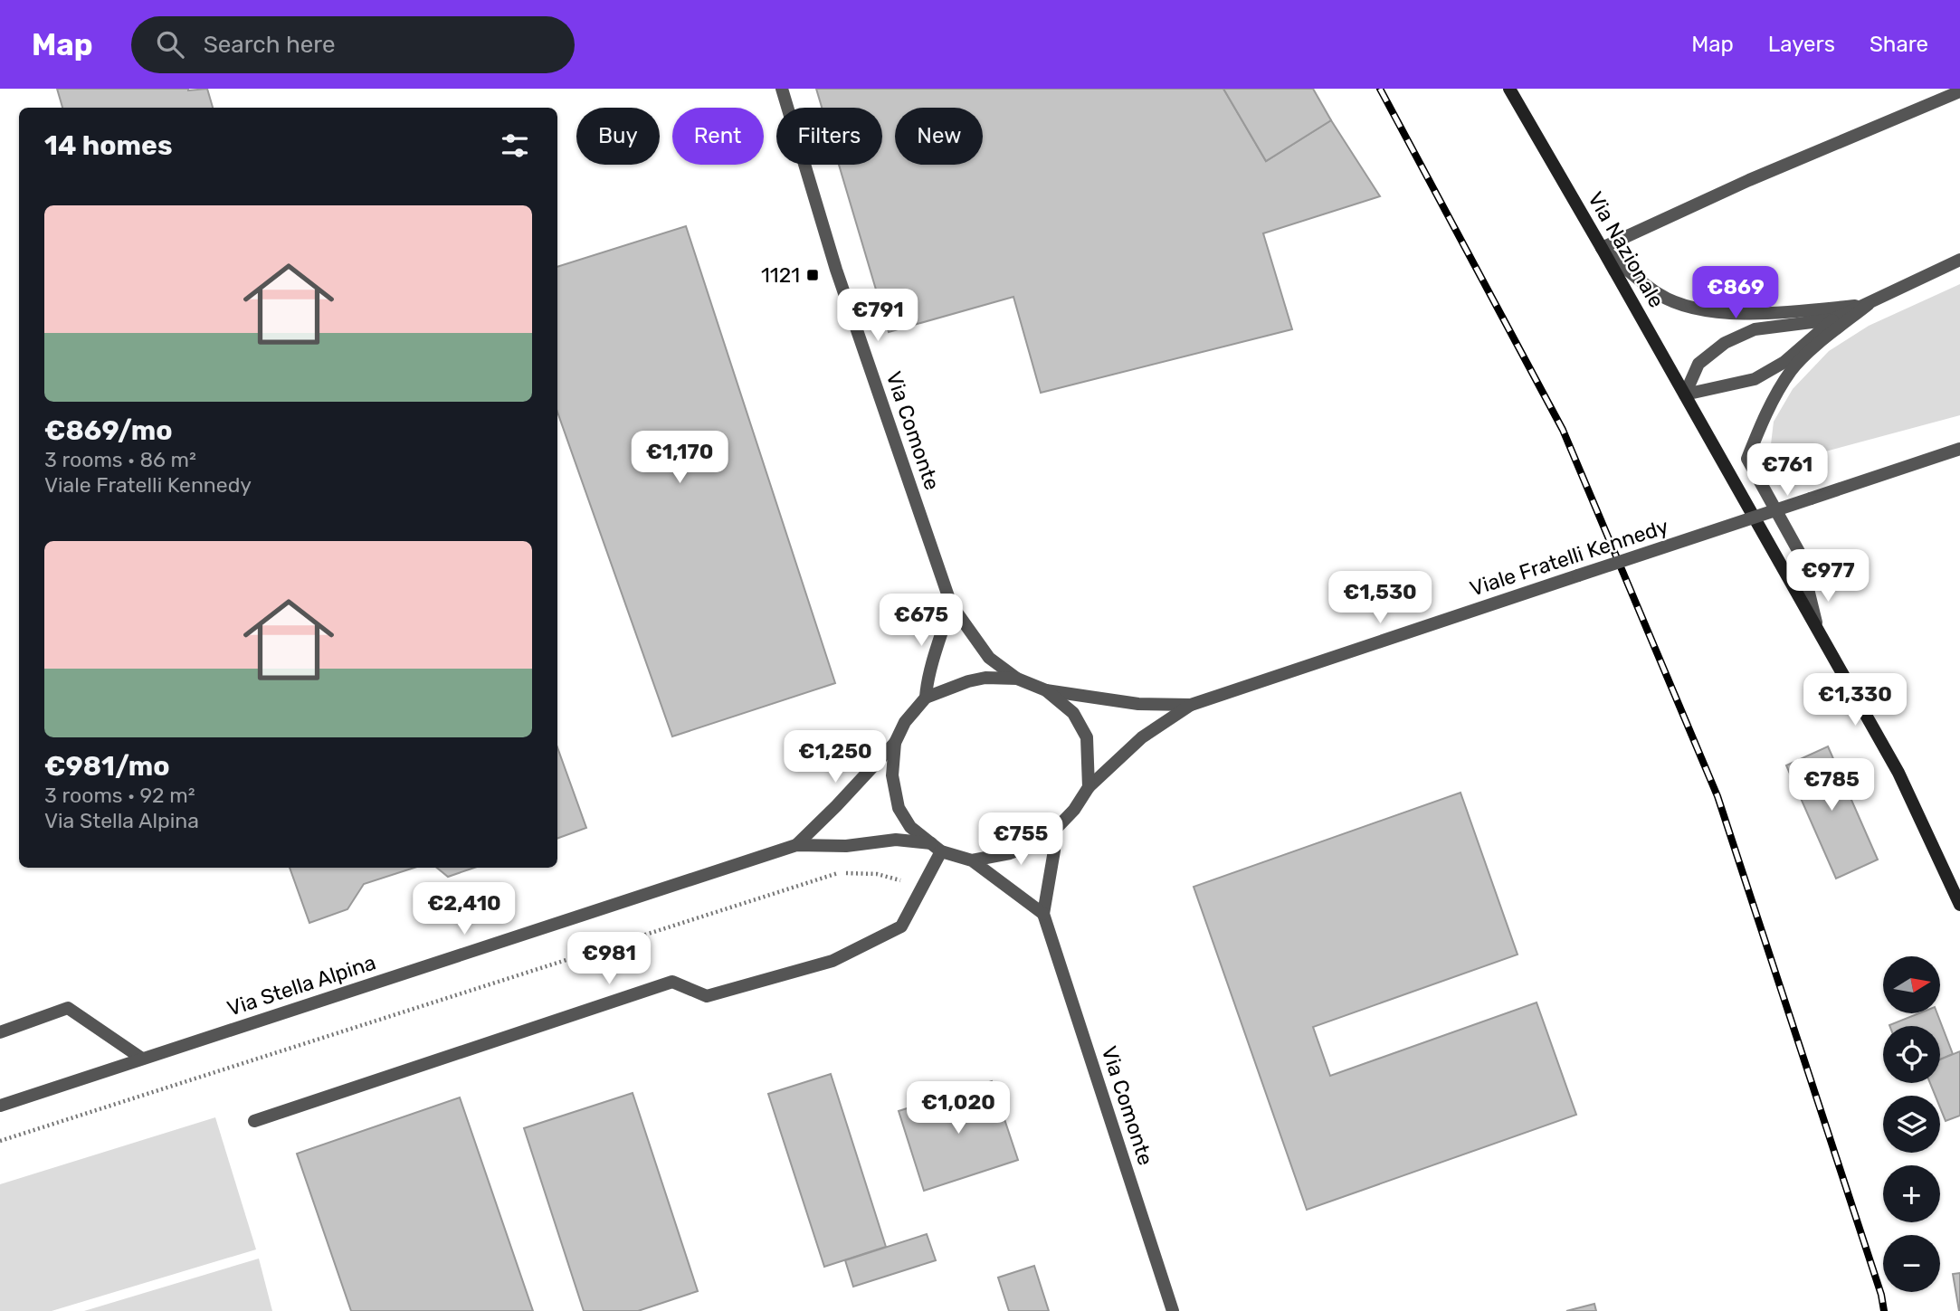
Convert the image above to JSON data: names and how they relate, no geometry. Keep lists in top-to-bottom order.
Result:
{
  "streets": {
    "main road": ["Via Nazionale"],
    "street": ["Via Comonte", "Viale Fratelli Kennedy", "Via Stella Alpina"]
  },
  "crossings": [
    ["Via Comonte", "Viale Fratelli Kennedy"],
    ["Via Comonte", "Via Stella Alpina"],
    ["Viale Fratelli Kennedy", "Via Stella Alpina"]
  ],
  "places": {
    "transit": ["1121"]
  },
  "north": "right",
  "page": {
    "header": "Map",
    "search": "Search here",
    "nav": ["Map", "Layers", "Share"],
    "chip": [
      "Buy",
      "Rent",
      "Filters",
      "New"
    ],
    "heading": "14 homes",
    "list": [
      {
        "name": "€869/mo",
        "note": "3 rooms · 86 m² · Viale Fratelli Kennedy"
      },
      {
        "name": "€981/mo",
        "note": "3 rooms · 92 m² · Via Stella Alpina"
      }
    ],
    "price": [
      "€869",
      "€791",
      "€1,170",
      "€761",
      "€977",
      "€1,530",
      "€675",
      "€1,330",
      "€1,250",
      "€785",
      "€755",
      "€2,410",
      "€981",
      "€1,020"
    ],
    "map_buttons": ["+", "−"]
  }
}
